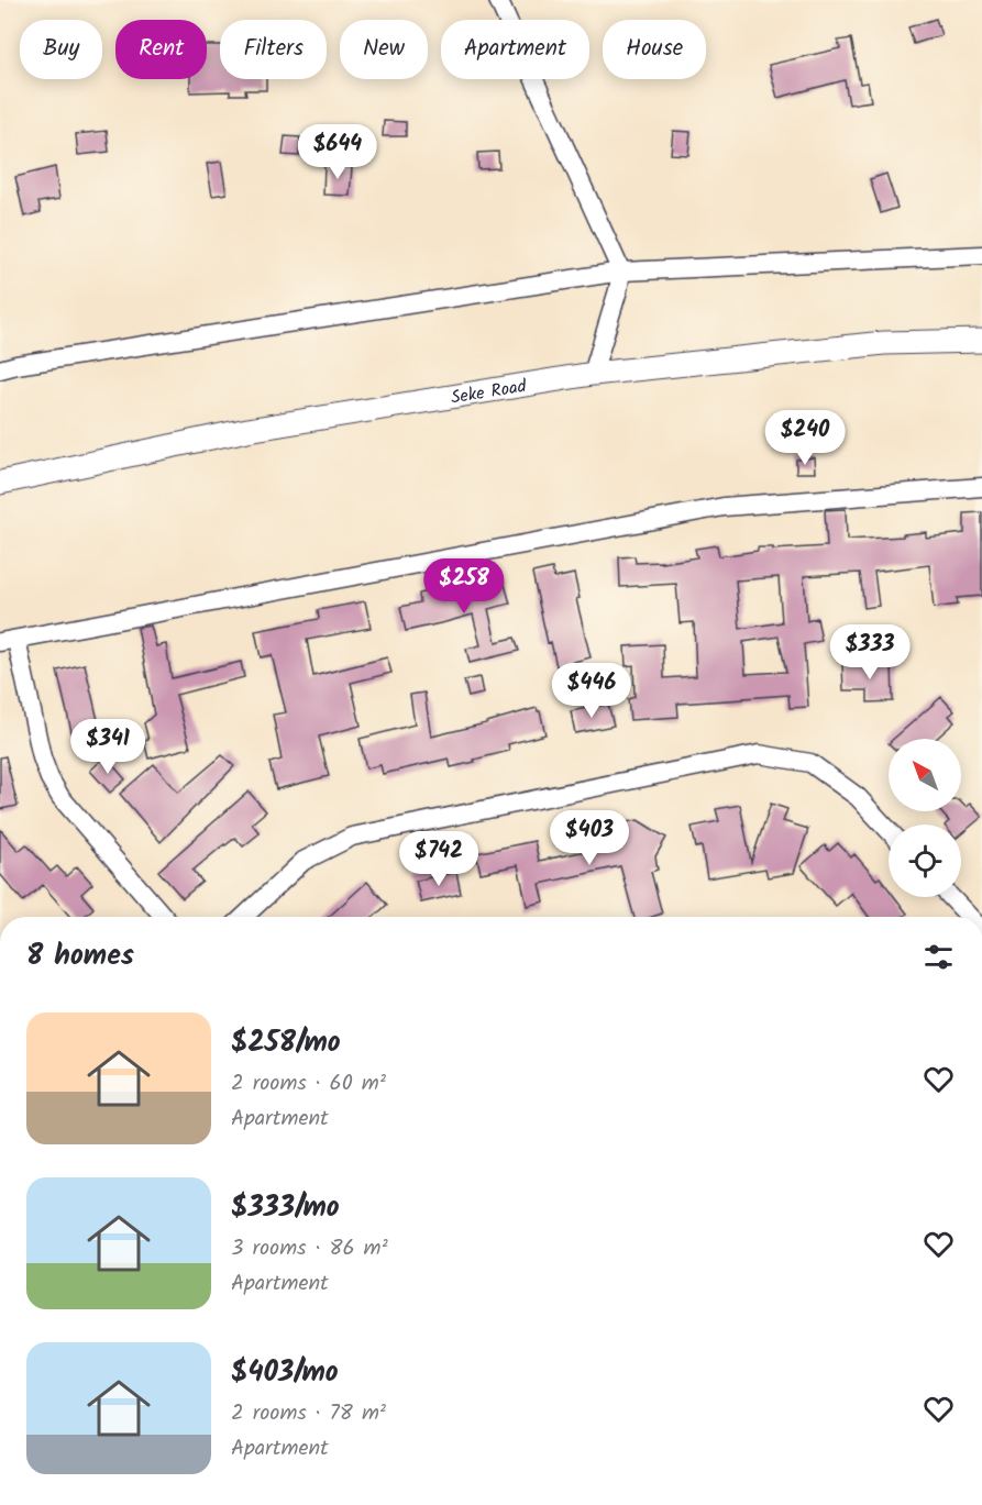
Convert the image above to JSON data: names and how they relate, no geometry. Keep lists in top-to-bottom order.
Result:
{
  "streets": {
    "main road": ["Seke Road"]
  },
  "north": "top left",
  "page": {
    "chip": [
      "Buy",
      "Rent",
      "Filters",
      "New",
      "Apartment",
      "House"
    ],
    "price": [
      "$644",
      "$240",
      "$258",
      "$333",
      "$446",
      "$341",
      "$403",
      "$742"
    ],
    "heading": "8 homes",
    "list": [
      {
        "name": "$258/mo",
        "note": "2 rooms · 60 m² · Apartment"
      },
      {
        "name": "$333/mo",
        "note": "3 rooms · 86 m² · Apartment"
      },
      {
        "name": "$403/mo",
        "note": "2 rooms · 78 m² · Apartment"
      }
    ]
  }
}
